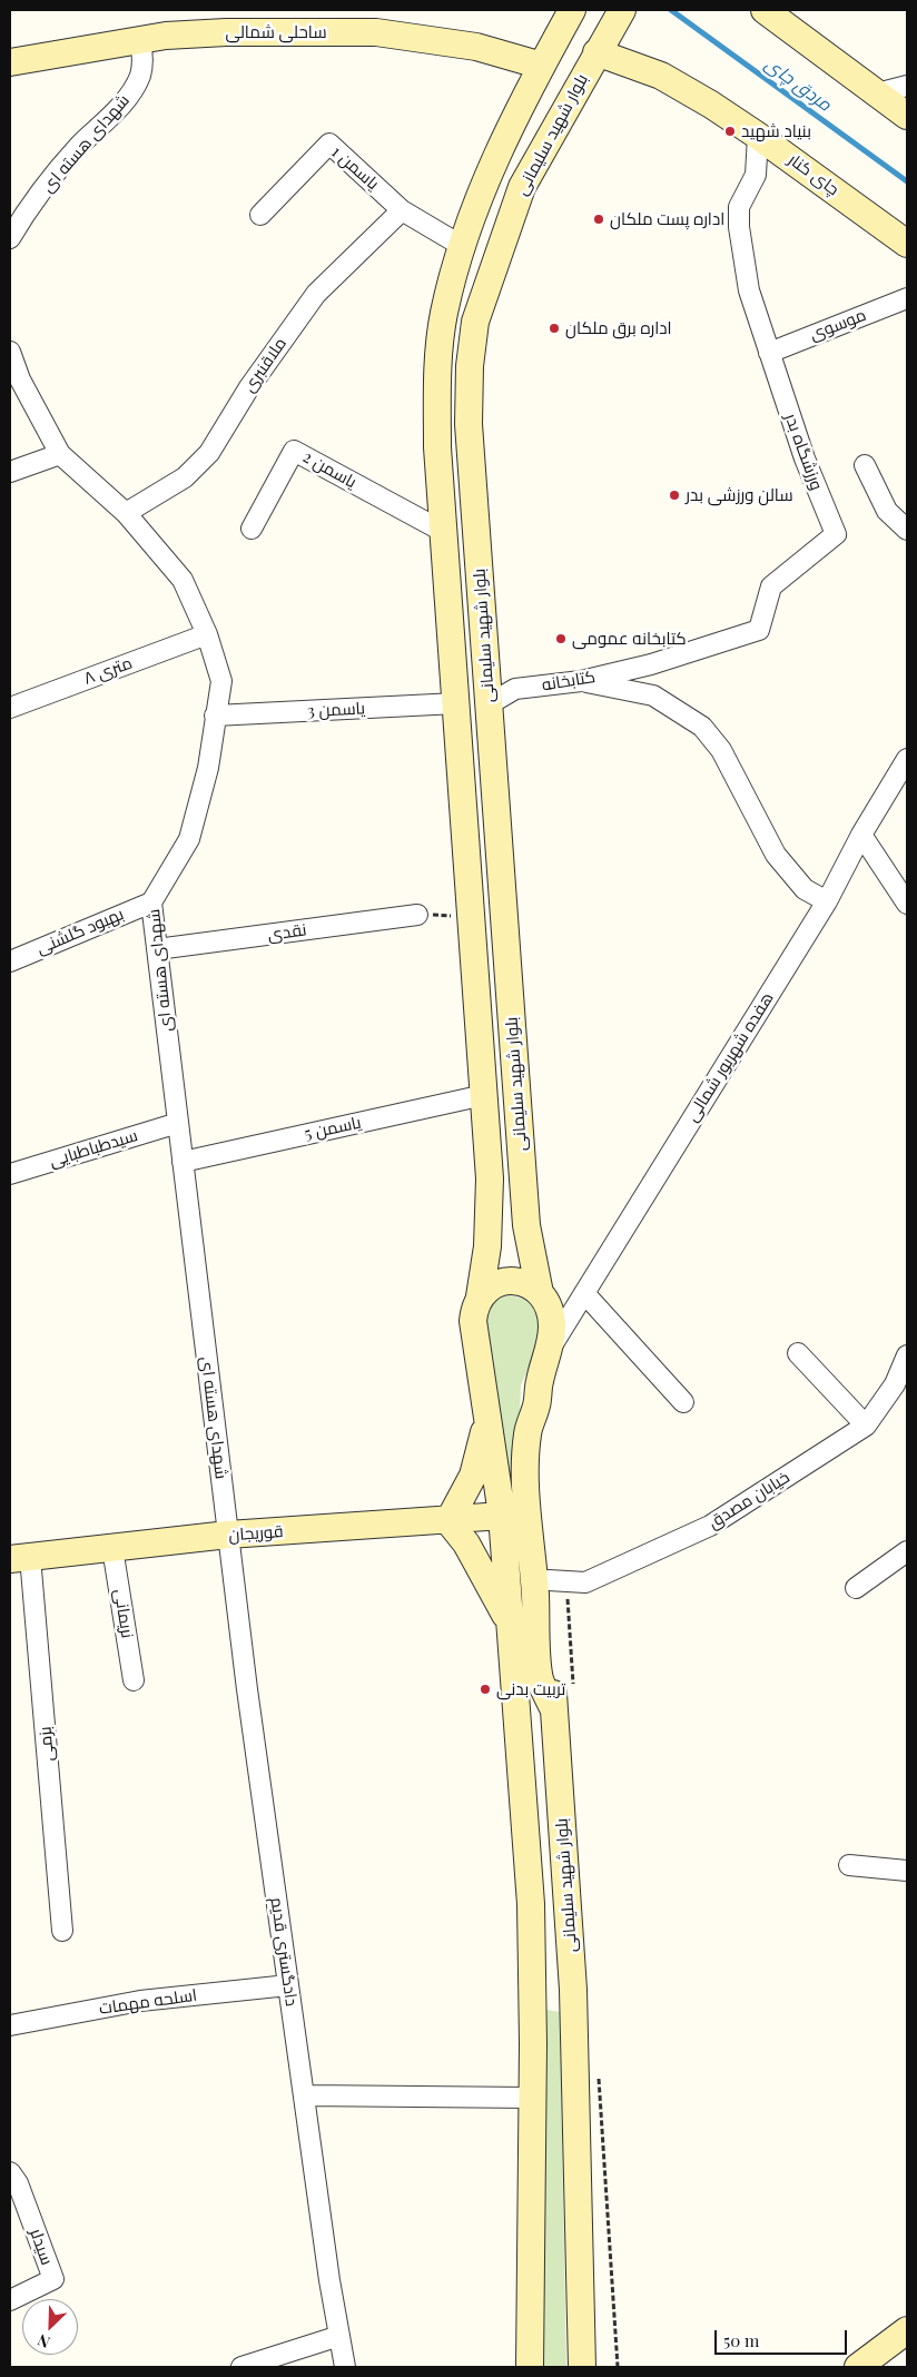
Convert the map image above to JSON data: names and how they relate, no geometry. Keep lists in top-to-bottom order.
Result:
{
  "streets": {
    "main road": [
      "ساحلی شمالی",
      "بلوار شهید سلیمانی",
      "چای کنار",
      "قوریجان"
    ],
    "street": [
      "شهدای هسته ای",
      "یاسمن 1",
      "موسوی",
      "ملاقنبری",
      "ورزشگاه بدر",
      "یاسمن 2",
      "۸ متری",
      "کتابخانه",
      "یاسمن 3",
      "بهبود گلشنی",
      "نقدی",
      "هفده شهریور شمالی",
      "یاسمن 5",
      "سیدطباطبایی",
      "خیابان مصدق",
      "نریمانی",
      "بزمی",
      "دادگستری قدیم",
      "اسلحه مهمات",
      "سیدلر"
    ]
  },
  "crossings": [
    ["ساحلی شمالی", "بلوار شهید سلیمانی"],
    ["ساحلی شمالی", "شهدای هسته ای"],
    ["بلوار شهید سلیمانی", "یاسمن 1"],
    ["بلوار شهید سلیمانی", "چای کنار"],
    ["بلوار شهید سلیمانی", "یاسمن 2"],
    ["بلوار شهید سلیمانی", "کتابخانه"],
    ["بلوار شهید سلیمانی", "یاسمن 3"],
    ["بلوار شهید سلیمانی", "هفده شهریور شمالی"],
    ["بلوار شهید سلیمانی", "یاسمن 5"],
    ["بلوار شهید سلیمانی", "خیابان مصدق"],
    ["بلوار شهید سلیمانی", "قوریجان"],
    ["شهدای هسته ای", "ملاقنبری"],
    ["شهدای هسته ای", "۸ متری"],
    ["شهدای هسته ای", "یاسمن 3"],
    ["شهدای هسته ای", "بهبود گلشنی"],
    ["شهدای هسته ای", "نقدی"],
    ["شهدای هسته ای", "یاسمن 5"],
    ["شهدای هسته ای", "سیدطباطبایی"],
    ["شهدای هسته ای", "قوریجان"],
    ["شهدای هسته ای", "دادگستری قدیم"],
    ["یاسمن 1", "ملاقنبری"],
    ["چای کنار", "ورزشگاه بدر"],
    ["موسوی", "ورزشگاه بدر"],
    ["ورزشگاه بدر", "کتابخانه"],
    ["قوریجان", "نریمانی"],
    ["قوریجان", "بزمی"],
    ["قوریجان", "دادگستری قدیم"],
    ["دادگستری قدیم", "اسلحه مهمات"]
  ],
  "water": ["مردق چای"],
  "places": [
    "بنیاد شهید",
    "اداره پست ملکان",
    "اداره برق ملکان",
    "سالن ورزشی بدر",
    "کتابخانه عمومی",
    "تربیت بدنی"
  ],
  "scale_bar": "50 m",
  "north": "bottom left"
}
